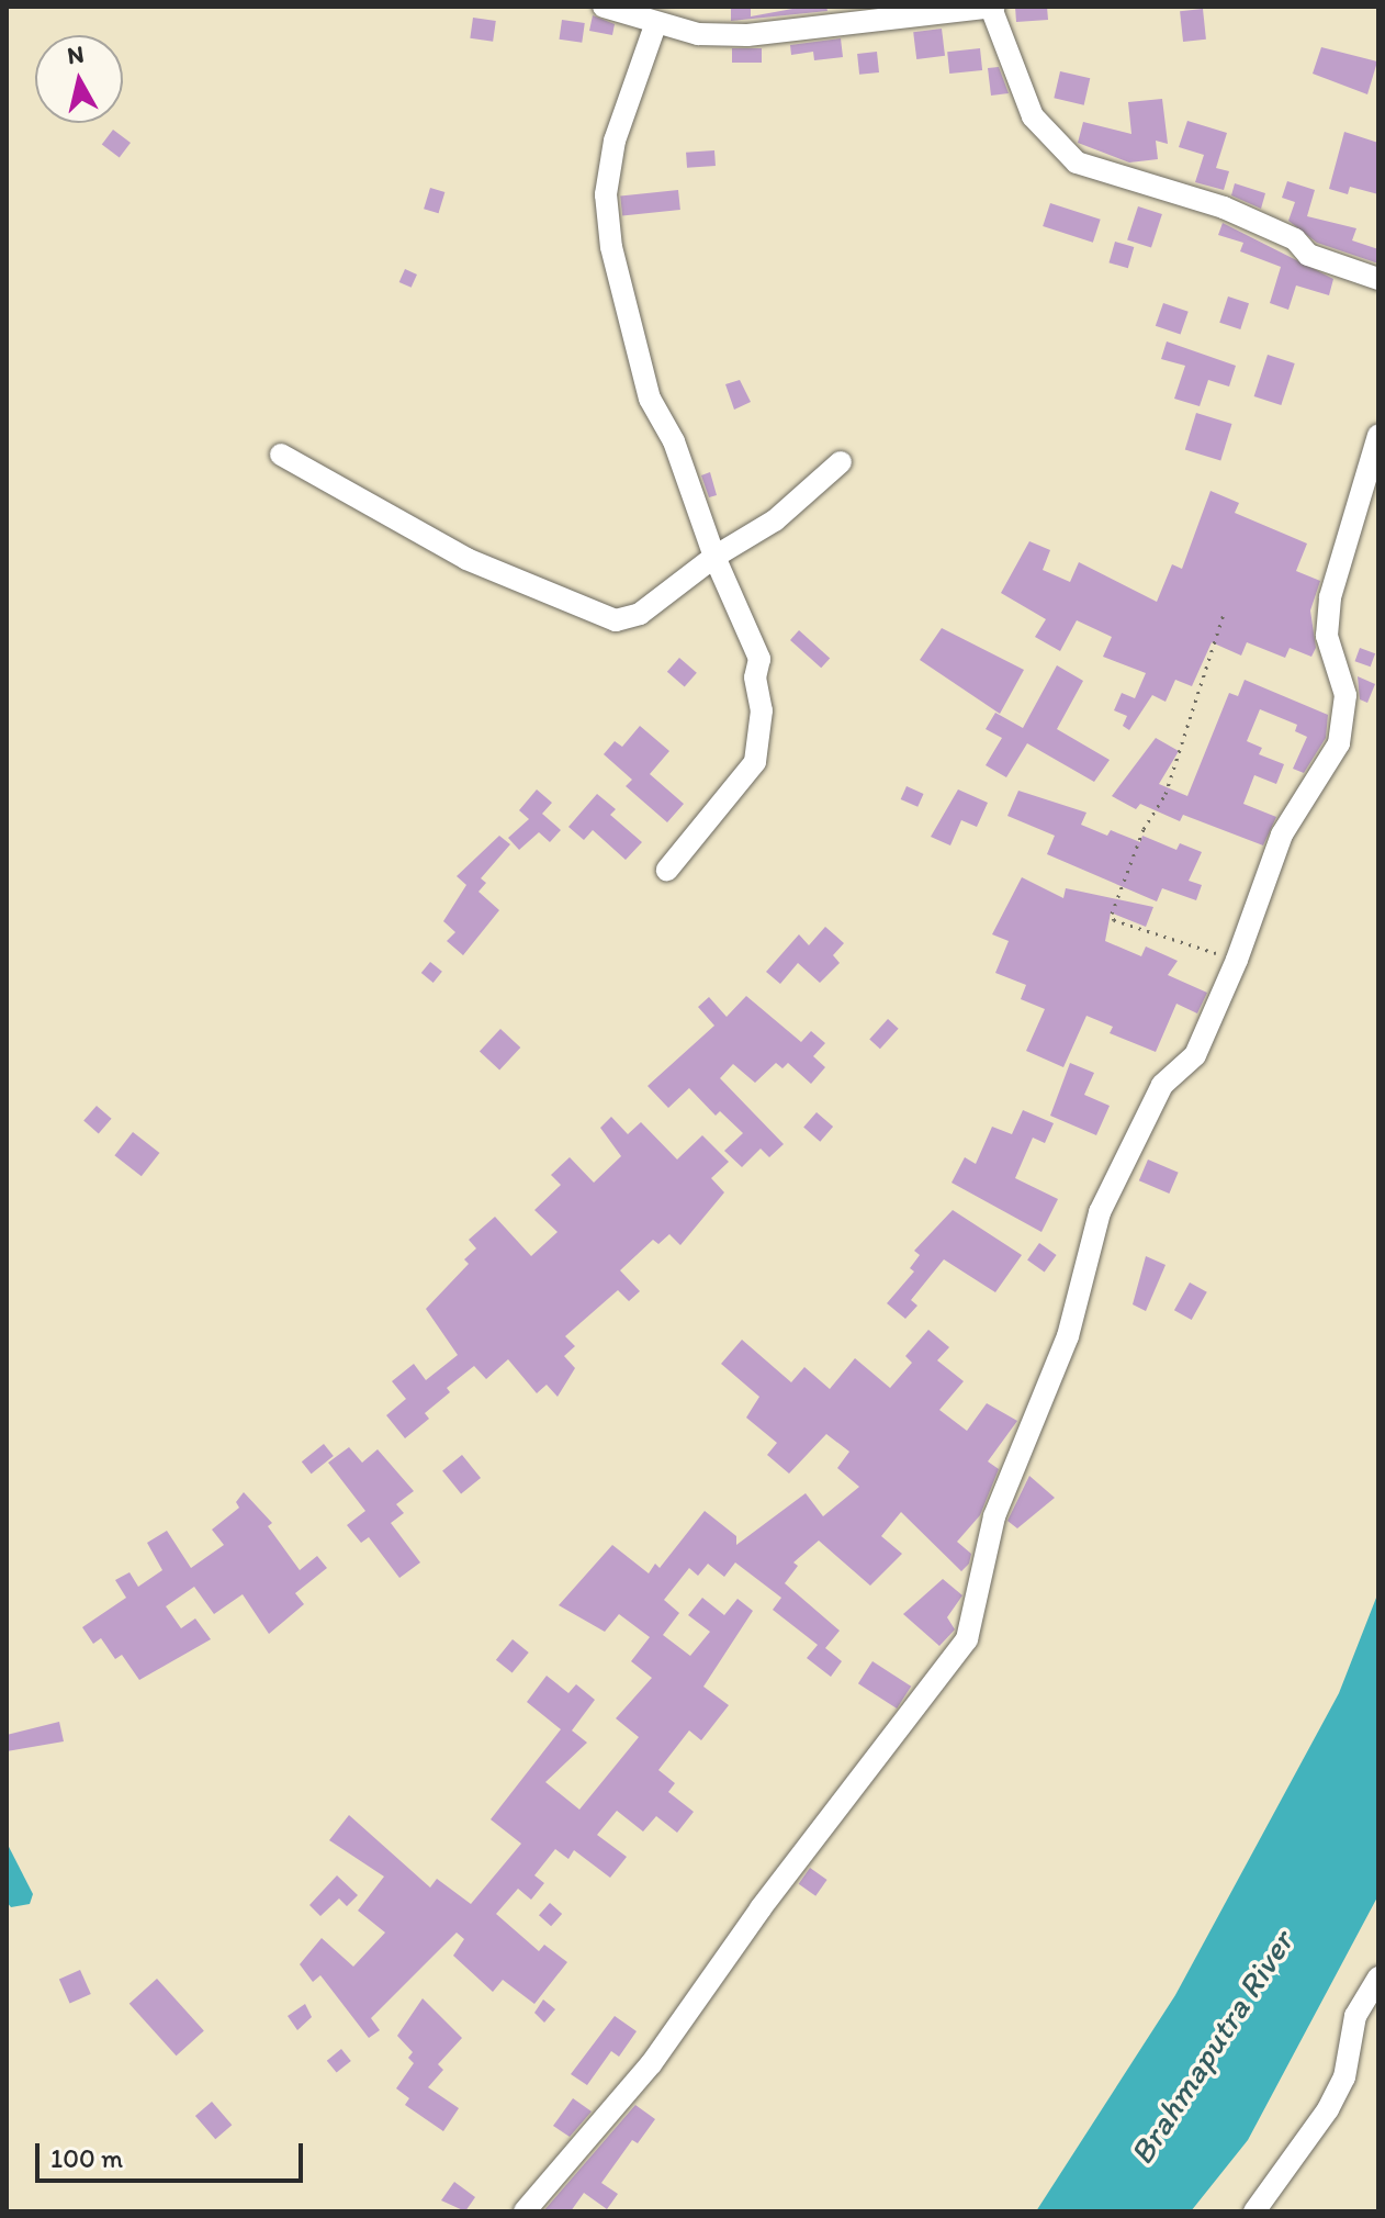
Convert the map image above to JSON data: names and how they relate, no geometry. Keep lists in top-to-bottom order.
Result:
{
  "water": ["Brahmaputra River"],
  "scale_bar": "100 m",
  "north": "top"
}
